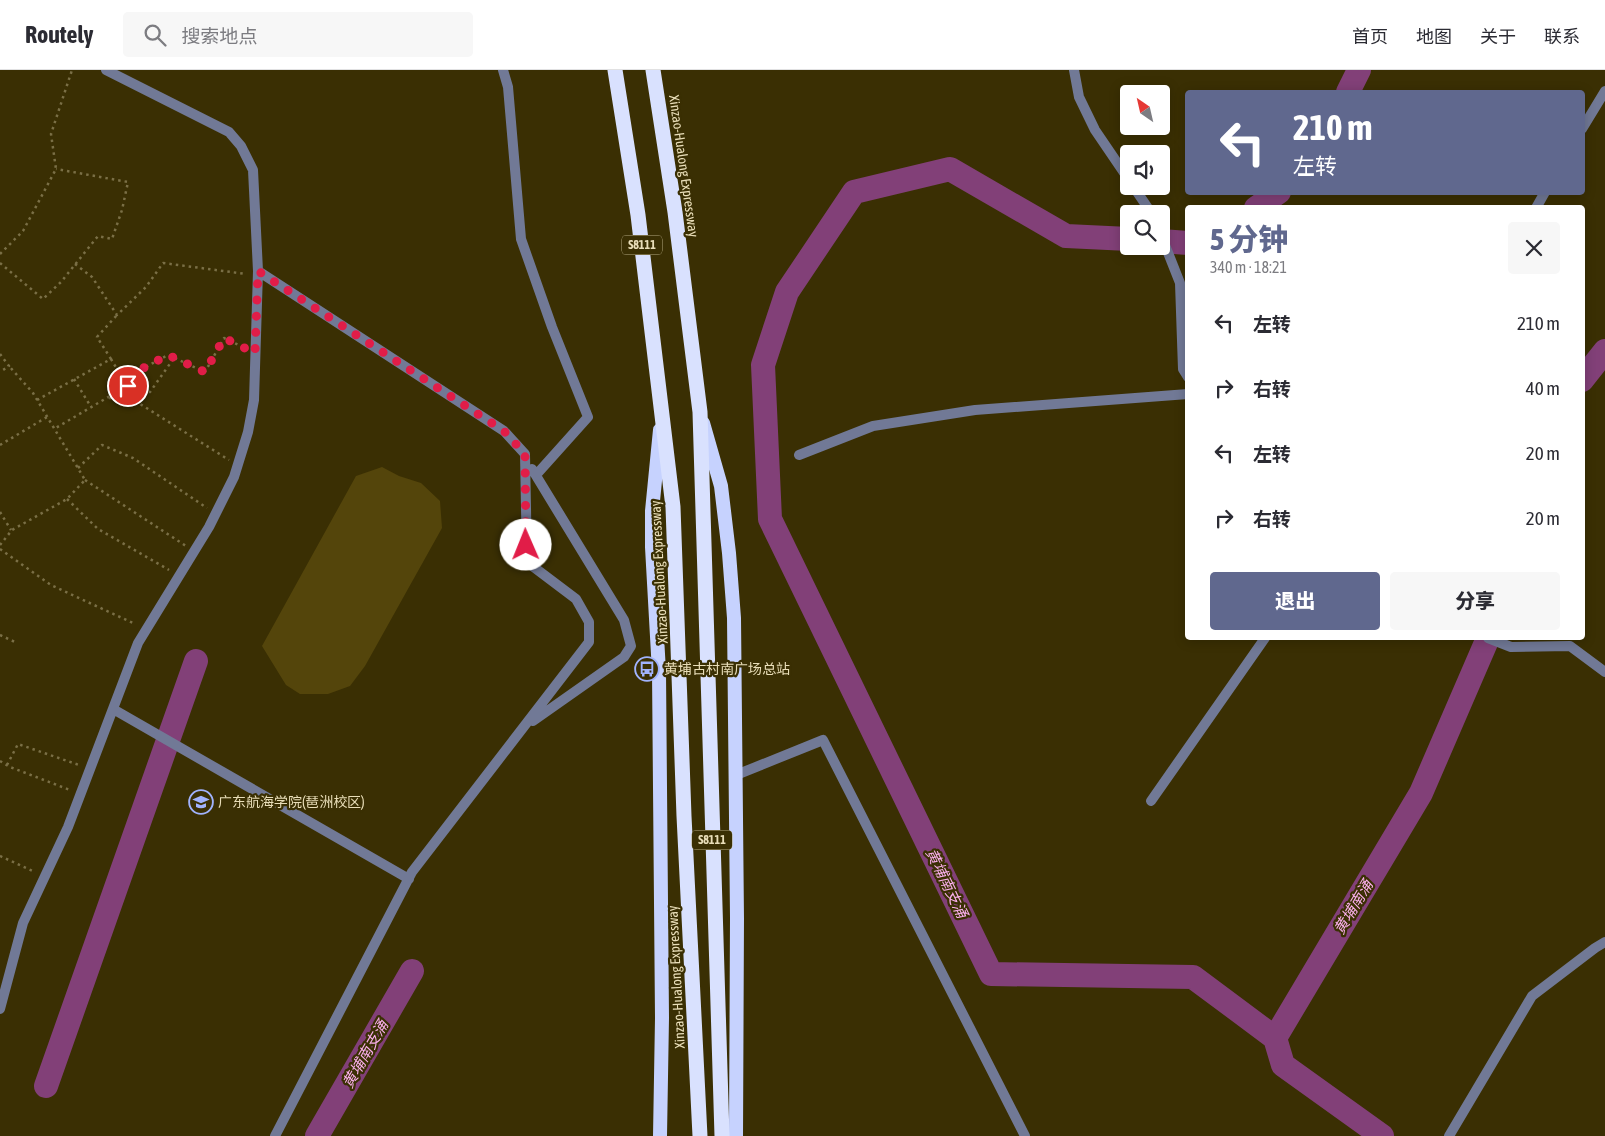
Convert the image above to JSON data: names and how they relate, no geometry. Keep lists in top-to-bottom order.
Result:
{
  "streets": {
    "highway": ["Xinzao-Hualong Expressway", "S8111"]
  },
  "water": ["黄埔南支涌", "黄埔南涌"],
  "places": {
    "bus stop": ["黄埔古村南广场总站"],
    "school or university": ["广东航海学院(琶洲校区)"]
  },
  "north": "top left",
  "page": {
    "header": "Routely",
    "search": "搜索地点",
    "nav": [
      "首页",
      "地图",
      "关于",
      "联系"
    ],
    "turn": ["210 m", "左转"],
    "heading": ["5 分钟", "340 m · 18:21"],
    "list": [
      {
        "name": "左转",
        "value": "210 m"
      },
      {
        "name": "右转",
        "value": "40 m"
      },
      {
        "name": "左转",
        "value": "20 m"
      },
      {
        "name": "右转",
        "value": "20 m"
      }
    ],
    "buttons": ["退出", "分享"]
  }
}
